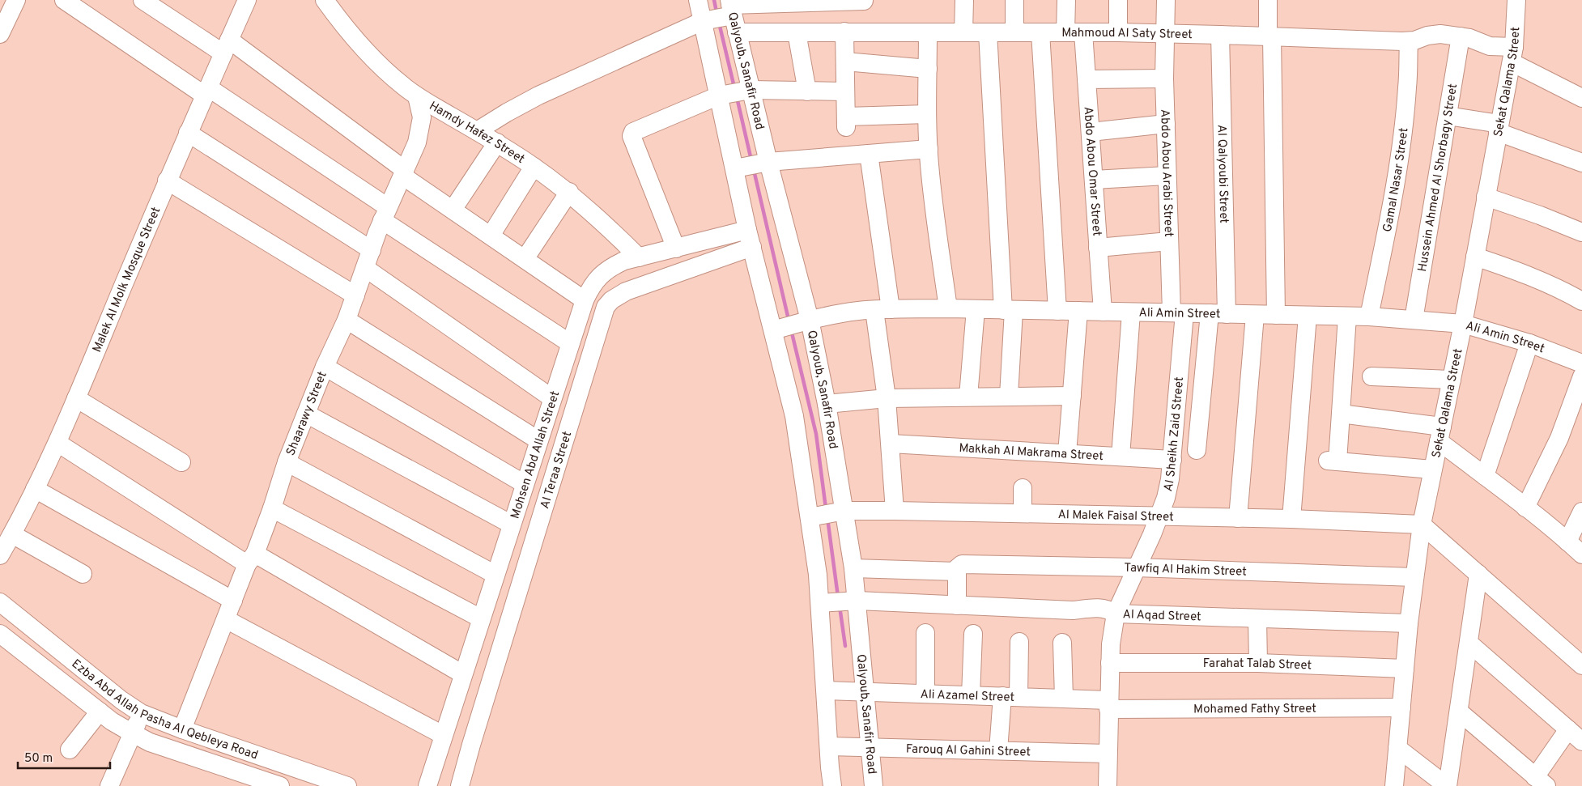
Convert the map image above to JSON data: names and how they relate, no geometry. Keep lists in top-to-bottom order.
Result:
{
  "streets": {
    "street": [
      "Mahmoud Al Saty Street",
      "Qalyoub, Sanafir Road",
      "Sekat Qalama Street",
      "Hamdy Hafez Street",
      "Abdo Abou Omar Street",
      "Abdo Abou Arabi Street",
      "Al Qalyoubi Street",
      "Hussein Ahmed Al Shorbagy Street",
      "Gamal Nasar Street",
      "Malek Al Molk Mosque Street",
      "Ali Amin Street",
      "Shaarawy Street",
      "Al Sheikh Zaid Street",
      "Makkah Al Makrama Street",
      "Mohsen Abd Allah Street",
      "Al Teraa Street",
      "Al Malek Faisal Street",
      "Tawfiq Al Hakim Street",
      "Al Aqad Street",
      "Farahat Talab Street",
      "Ali Azamel Street",
      "Ezba Abd Allah Pasha Al Qebleya Road",
      "Mohamed Fathy Street",
      "Farouq Al Gahini Street"
    ]
  },
  "crossings": [
    ["Mahmoud Al Saty Street", "Qalyoub, Sanafir Road"],
    ["Mahmoud Al Saty Street", "Sekat Qalama Street"],
    ["Mahmoud Al Saty Street", "Abdo Abou Omar Street"],
    ["Mahmoud Al Saty Street", "Abdo Abou Arabi Street"],
    ["Mahmoud Al Saty Street", "Al Qalyoubi Street"],
    ["Mahmoud Al Saty Street", "Hussein Ahmed Al Shorbagy Street"],
    ["Mahmoud Al Saty Street", "Gamal Nasar Street"],
    ["Qalyoub, Sanafir Road", "Ali Amin Street"],
    ["Qalyoub, Sanafir Road", "Al Malek Faisal Street"],
    ["Qalyoub, Sanafir Road", "Tawfiq Al Hakim Street"],
    ["Qalyoub, Sanafir Road", "Al Aqad Street"],
    ["Qalyoub, Sanafir Road", "Ali Azamel Street"],
    ["Qalyoub, Sanafir Road", "Farouq Al Gahini Street"],
    ["Sekat Qalama Street", "Ali Amin Street"],
    ["Sekat Qalama Street", "Al Malek Faisal Street"],
    ["Sekat Qalama Street", "Tawfiq Al Hakim Street"],
    ["Sekat Qalama Street", "Al Aqad Street"],
    ["Sekat Qalama Street", "Farahat Talab Street"],
    ["Sekat Qalama Street", "Mohamed Fathy Street"],
    ["Hamdy Hafez Street", "Shaarawy Street"],
    ["Hamdy Hafez Street", "Mohsen Abd Allah Street"],
    ["Abdo Abou Omar Street", "Ali Amin Street"],
    ["Abdo Abou Arabi Street", "Ali Amin Street"],
    ["Abdo Abou Arabi Street", "Al Sheikh Zaid Street"],
    ["Al Qalyoubi Street", "Ali Amin Street"],
    ["Hussein Ahmed Al Shorbagy Street", "Ali Amin Street"],
    ["Gamal Nasar Street", "Ali Amin Street"],
    ["Ali Amin Street", "Al Sheikh Zaid Street"],
    ["Shaarawy Street", "Ezba Abd Allah Pasha Al Qebleya Road"],
    ["Al Sheikh Zaid Street", "Makkah Al Makrama Street"],
    ["Al Sheikh Zaid Street", "Al Malek Faisal Street"],
    ["Al Sheikh Zaid Street", "Tawfiq Al Hakim Street"],
    ["Al Sheikh Zaid Street", "Al Aqad Street"],
    ["Al Sheikh Zaid Street", "Farahat Talab Street"],
    ["Al Sheikh Zaid Street", "Ali Azamel Street"],
    ["Al Sheikh Zaid Street", "Mohamed Fathy Street"],
    ["Al Sheikh Zaid Street", "Farouq Al Gahini Street"],
    ["Mohsen Abd Allah Street", "Al Teraa Street"],
    ["Ali Azamel Street", "Mohamed Fathy Street"]
  ],
  "scale_bar": "50 m"
}
